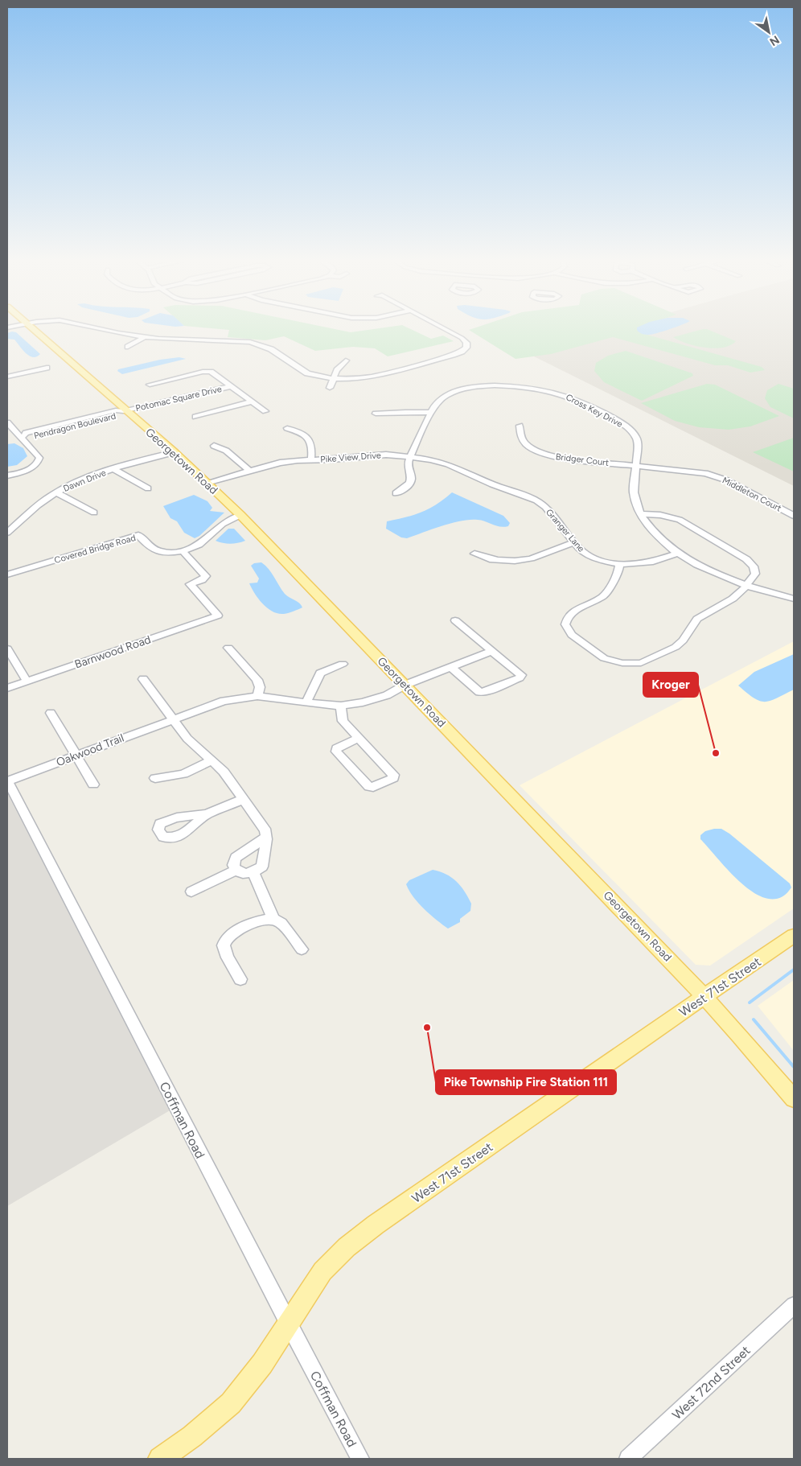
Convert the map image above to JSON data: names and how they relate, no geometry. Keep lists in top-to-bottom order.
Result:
{
  "streets": {
    "main road": ["Georgetown Road", "West 71st Street"],
    "street": [
      "Potomac Square Drive",
      "Cross Key Drive",
      "Pendragon Boulevard",
      "Pike View Drive",
      "Bridger Court",
      "Dawn Drive",
      "Middleton Court",
      "Granger Lane",
      "Covered Bridge Road",
      "Barnwood Road",
      "Oakwood Trail",
      "Coffman Road",
      "West 72nd Street"
    ]
  },
  "crossings": [
    ["Potomac Square Drive", "Pendragon Boulevard"],
    ["Potomac Square Drive", "Georgetown Road"],
    ["Cross Key Drive", "Bridger Court"],
    ["Cross Key Drive", "Middleton Court"],
    ["Cross Key Drive", "Granger Lane"],
    ["Pendragon Boulevard", "Georgetown Road"],
    ["Pike View Drive", "Georgetown Road"],
    ["Pike View Drive", "Granger Lane"],
    ["Bridger Court", "Middleton Court"],
    ["Georgetown Road", "Dawn Drive"],
    ["Georgetown Road", "Covered Bridge Road"],
    ["Georgetown Road", "Oakwood Trail"],
    ["Georgetown Road", "West 71st Street"],
    ["Covered Bridge Road", "Barnwood Road"],
    ["Oakwood Trail", "Coffman Road"],
    ["West 71st Street", "Coffman Road"]
  ],
  "places": ["Kroger", "Pike Township Fire Station 111"],
  "north": "bottom right"
}
